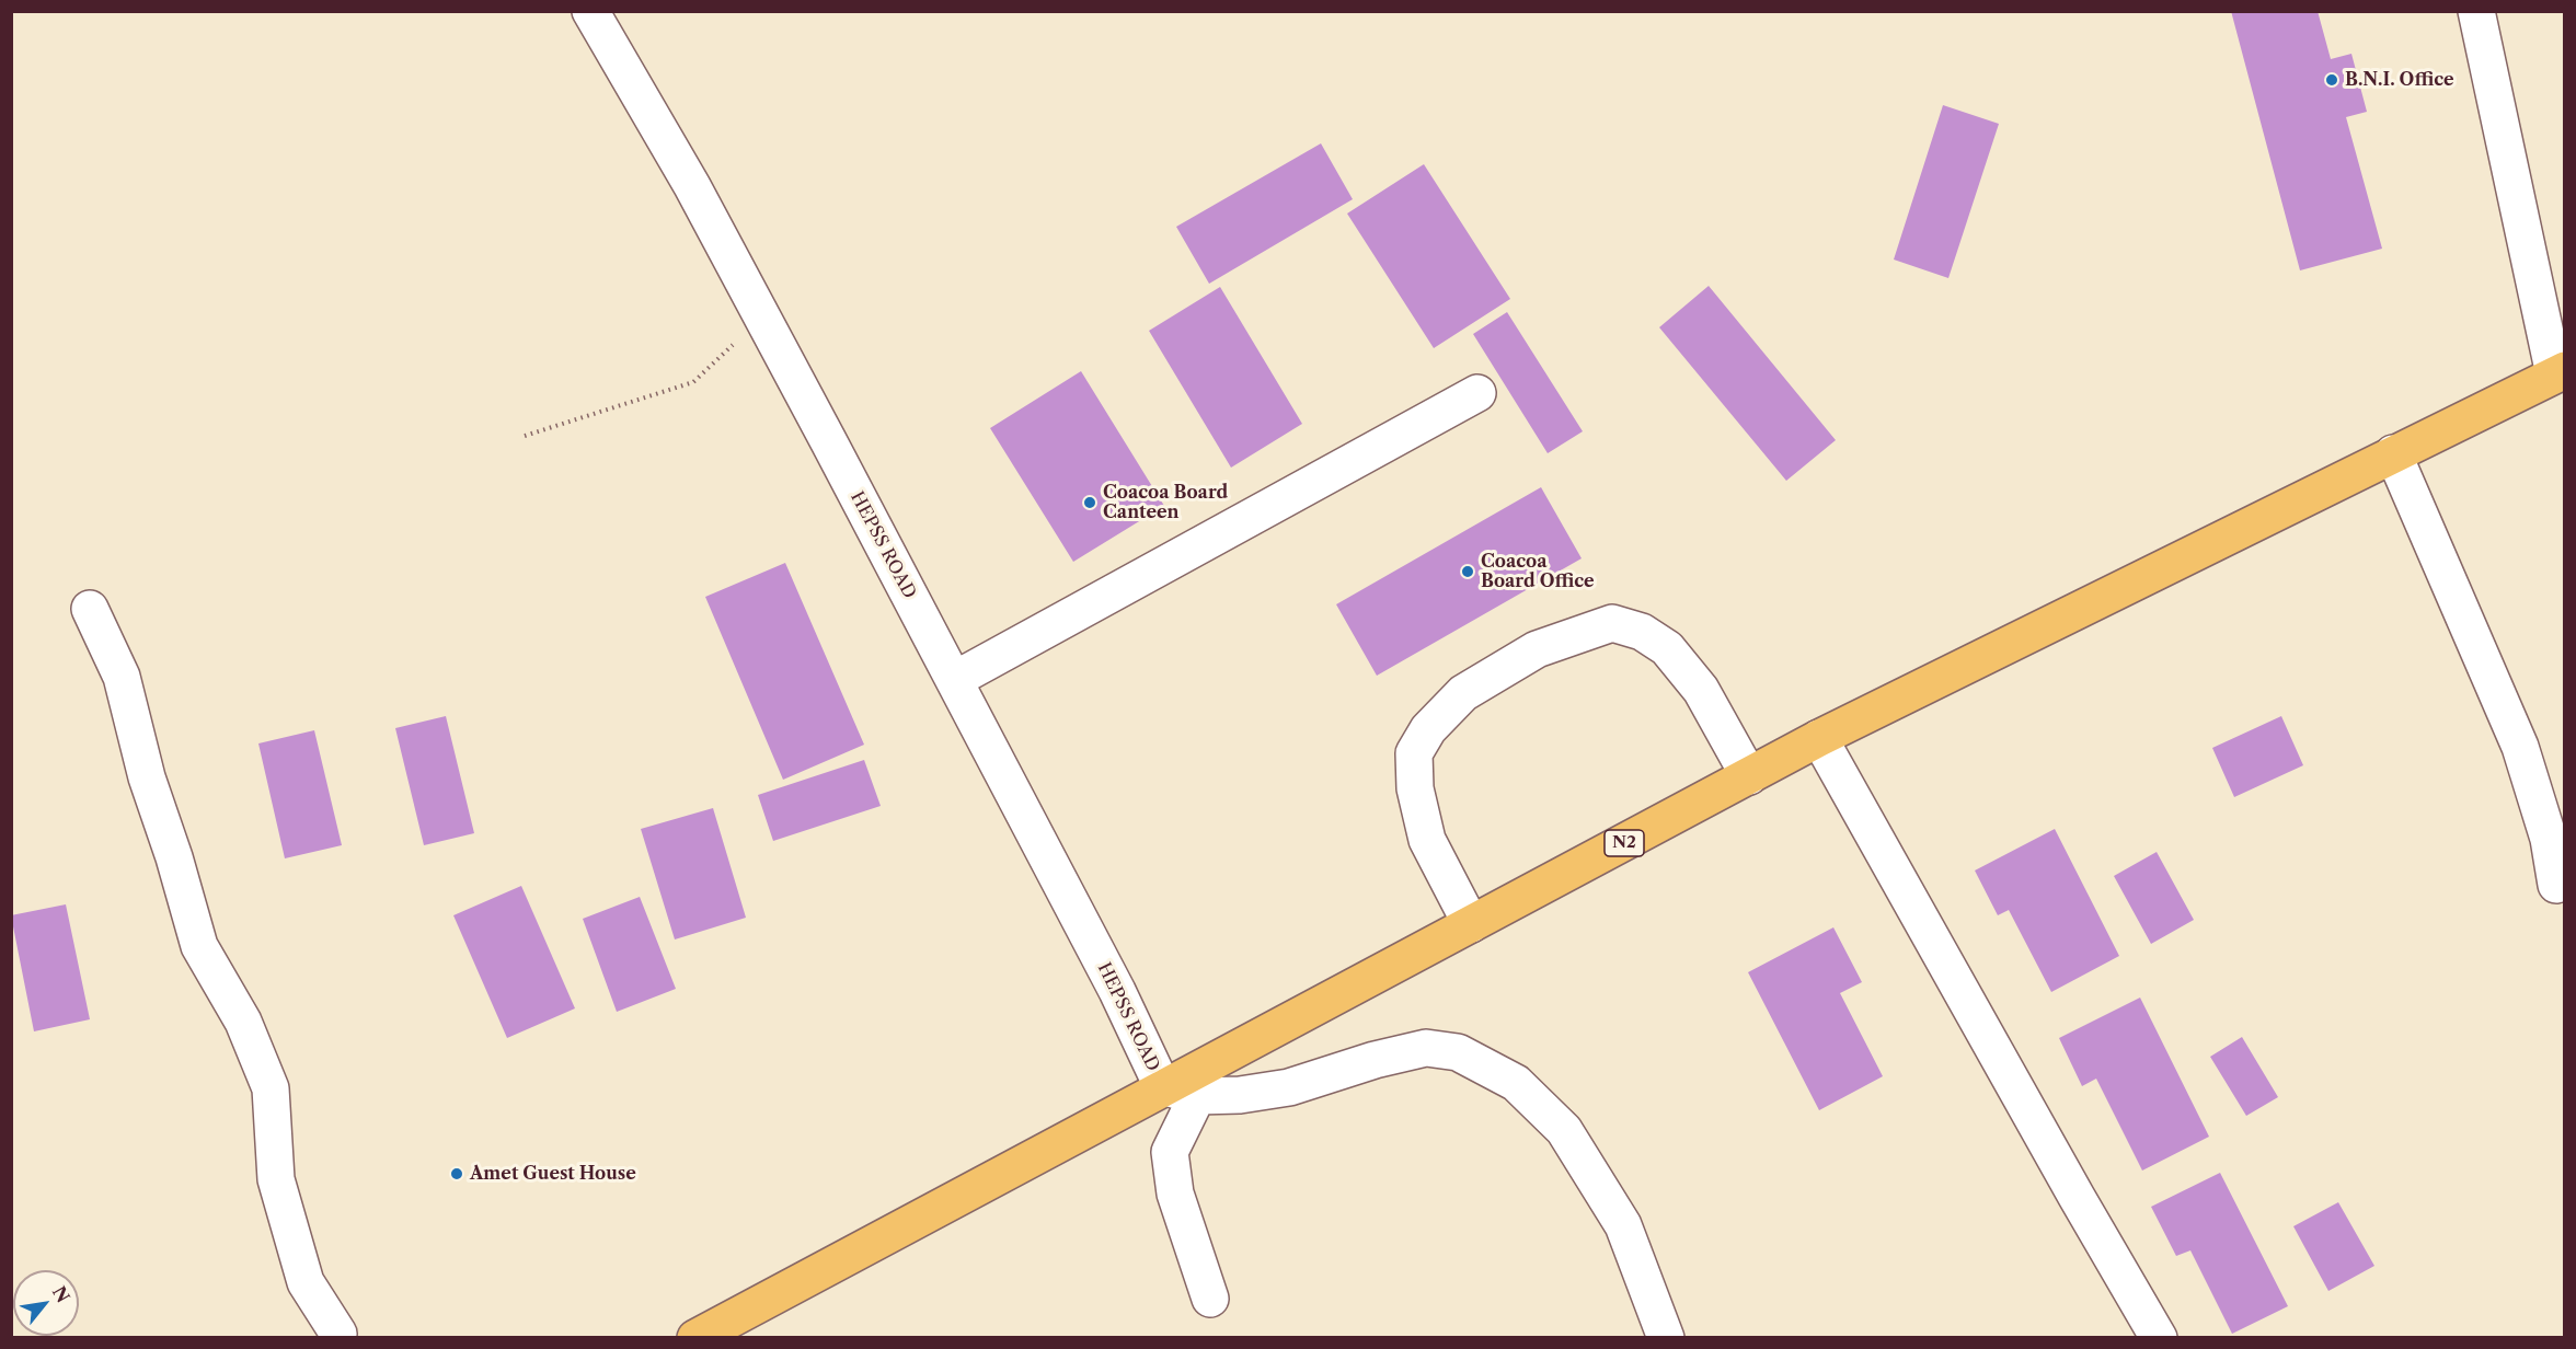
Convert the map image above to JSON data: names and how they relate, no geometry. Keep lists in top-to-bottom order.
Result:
{
  "streets": {
    "highway": ["N2"],
    "street": ["HEPSS ROAD"]
  },
  "crossings": [
    ["HEPSS ROAD", "N2"]
  ],
  "places": [
    "B.N.I. Office",
    "Coacoa Board Canteen",
    "Coacoa Board Office",
    "Amet Guest House"
  ],
  "north": "top right"
}
